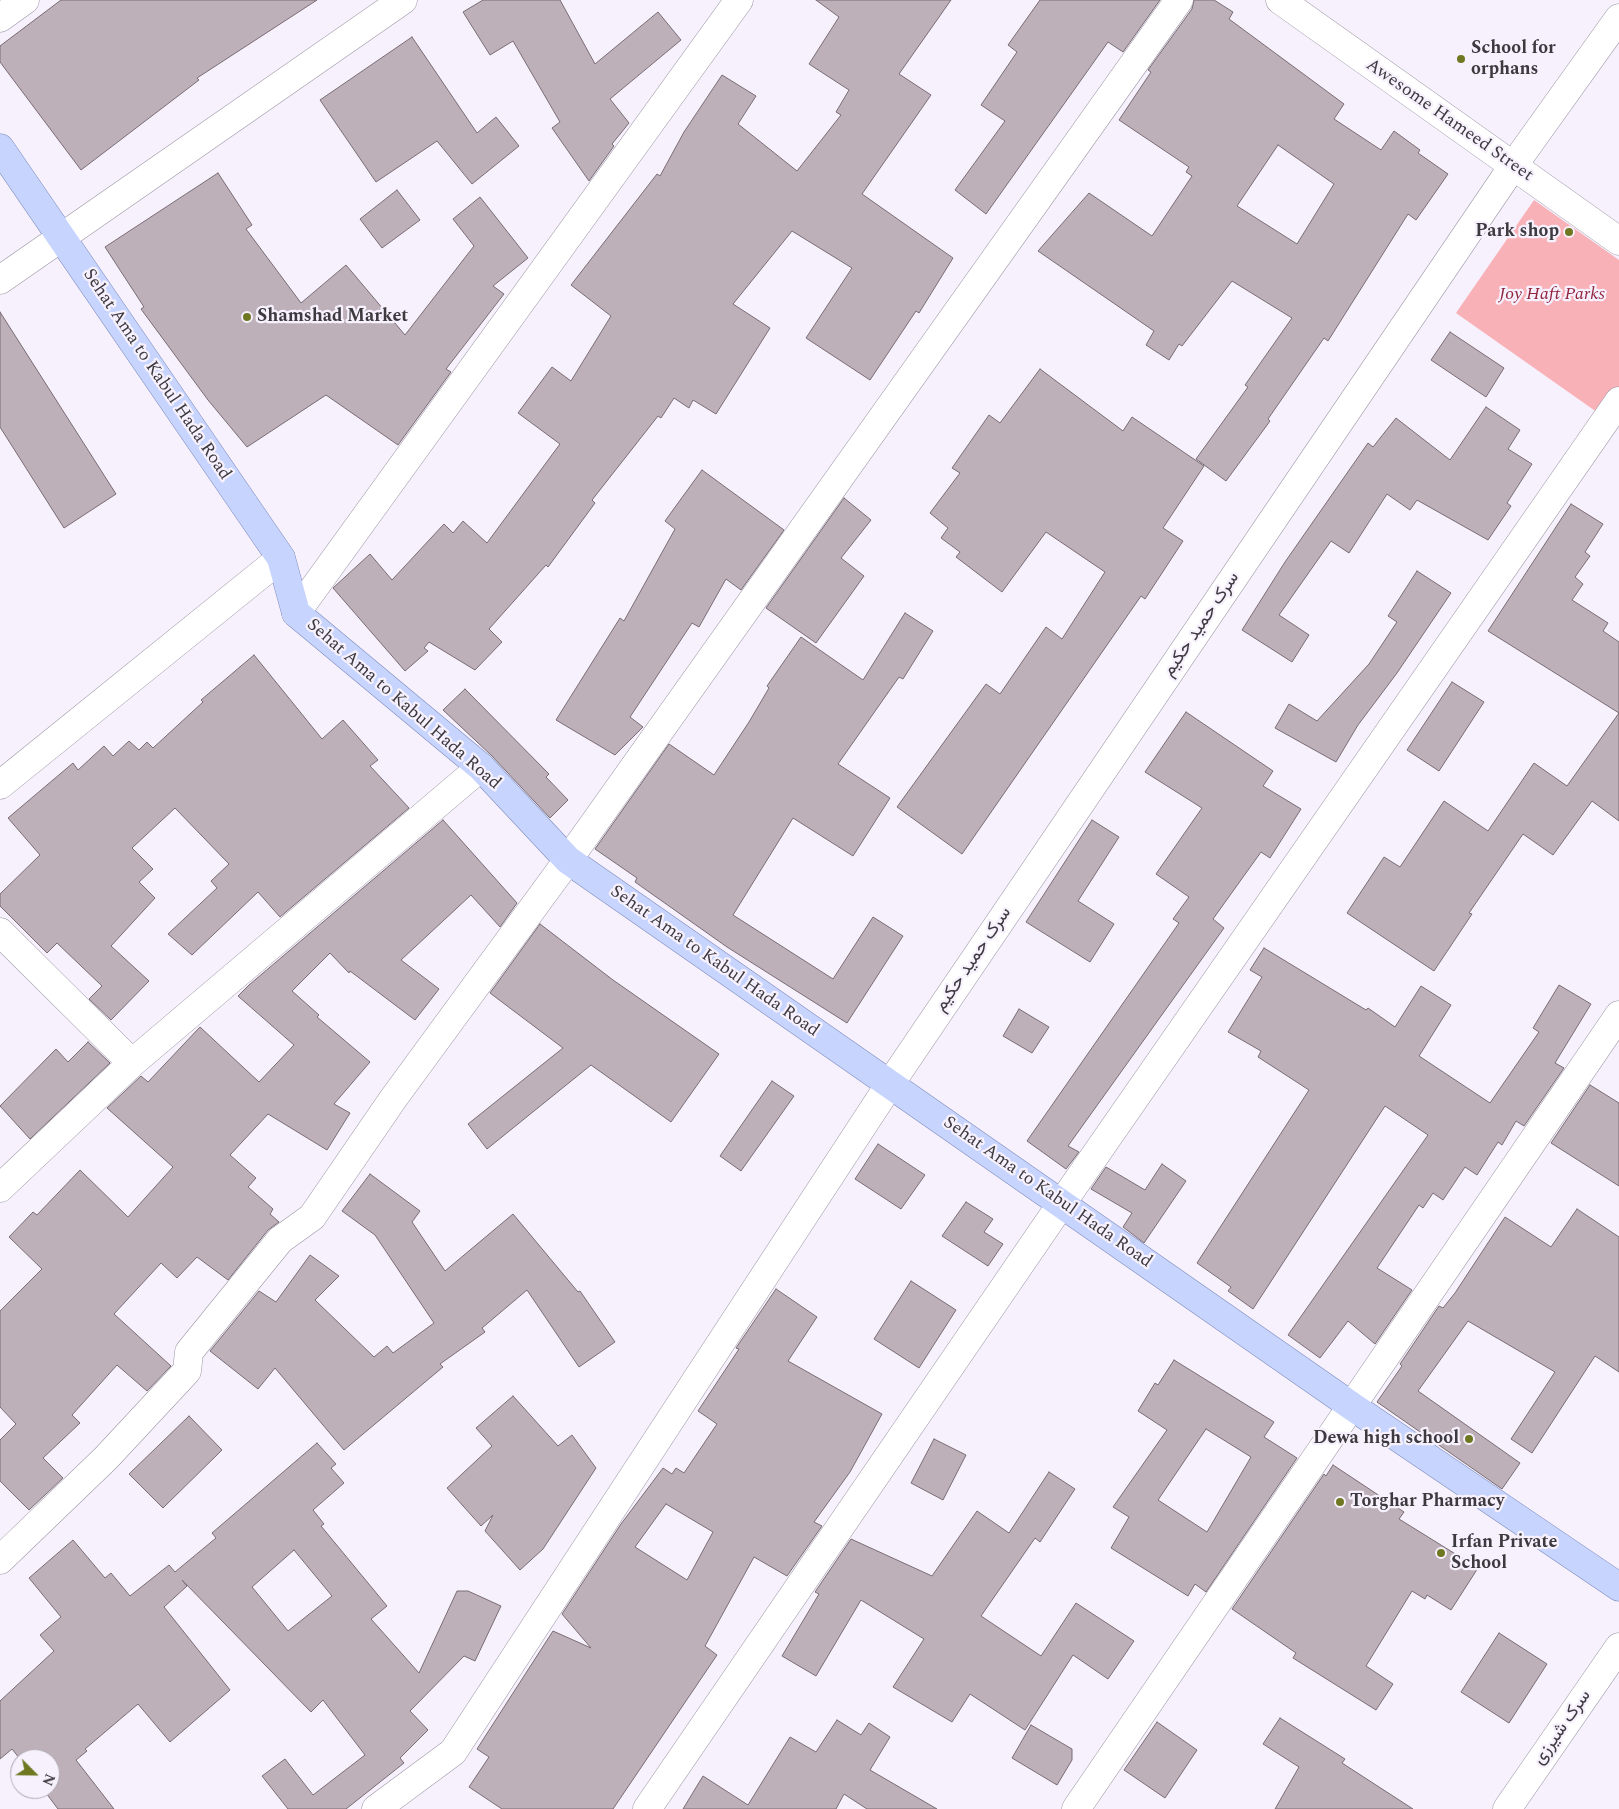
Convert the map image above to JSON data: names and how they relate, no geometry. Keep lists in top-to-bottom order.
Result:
{
  "streets": {
    "main road": ["Sehat Ama to Kabul Hada Road"],
    "street": ["Awesome Hameed Street", "سرک حمید حکیم", "سرک شیرزی"]
  },
  "crossings": [
    ["Awesome Hameed Street", "سرک حمید حکیم"],
    ["Sehat Ama to Kabul Hada Road", "سرک حمید حکیم"]
  ],
  "parks": ["Joy Haft Parks"],
  "places": [
    "School for orphans",
    "Park shop",
    "Shamshad Market",
    "Dewa high school",
    "Torghar Pharmacy",
    "Irfan Private School"
  ],
  "north": "bottom right"
}
